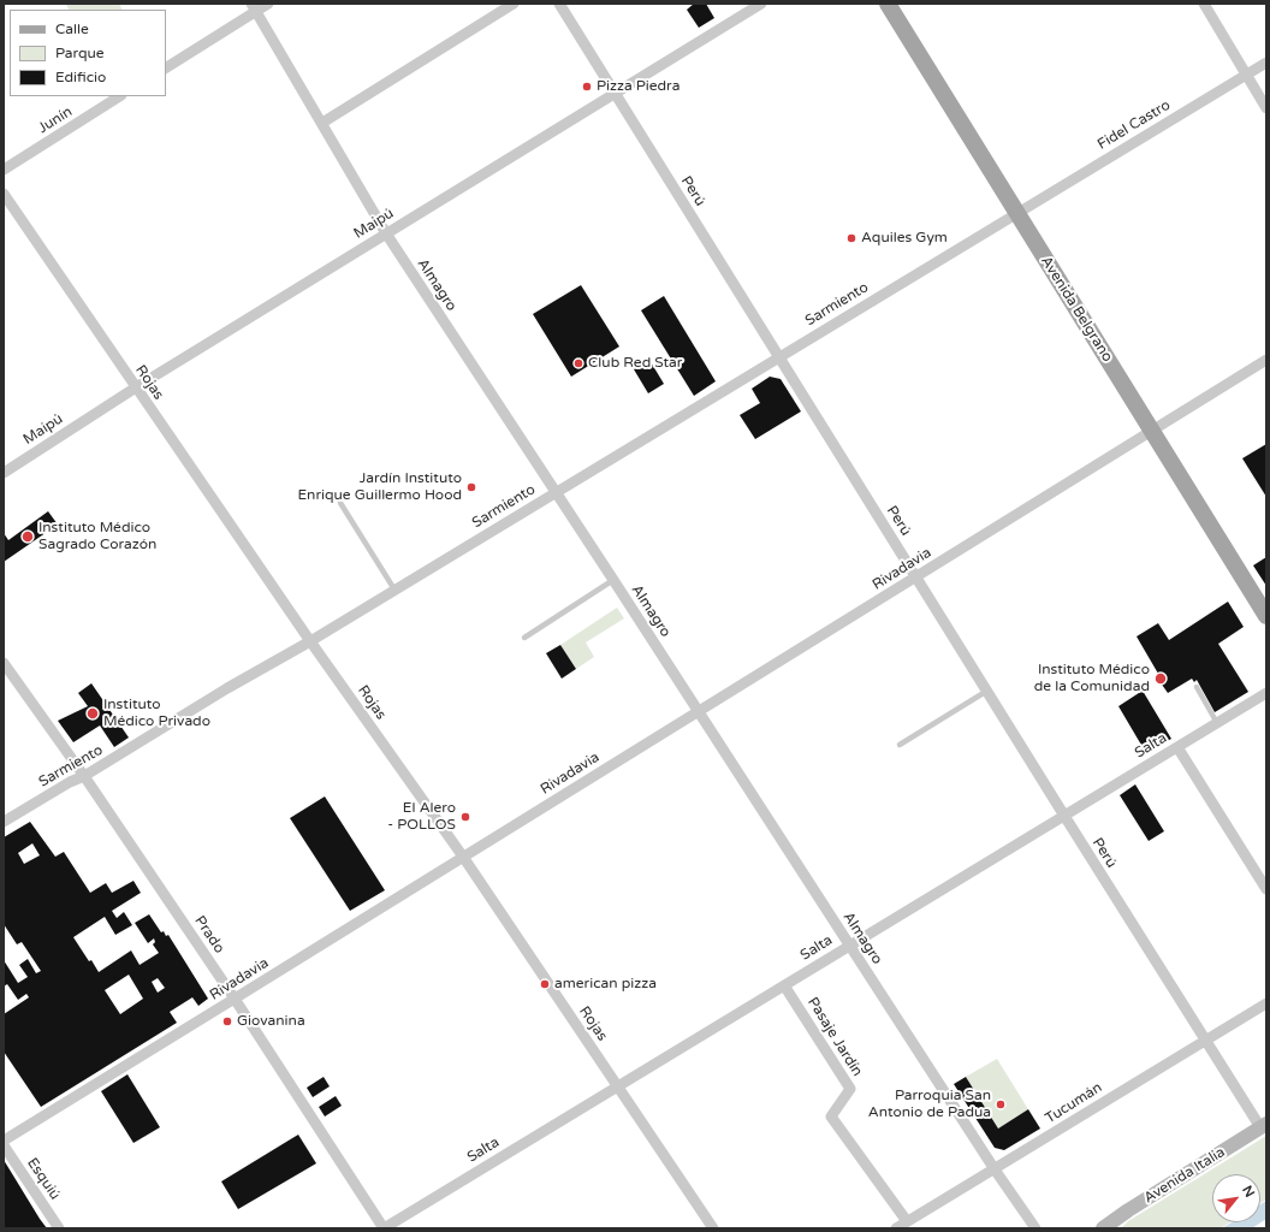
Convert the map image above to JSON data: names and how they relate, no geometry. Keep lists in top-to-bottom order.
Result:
{
  "streets": {
    "main road": ["Avenida Belgrano", "Avenida Italia"],
    "street": [
      "Junín",
      "Fidel Castro",
      "Perú",
      "Maipú",
      "Almagro",
      "Sarmiento",
      "Rojas",
      "Rivadavia",
      "Salta",
      "Prado",
      "Pasaje Jardín",
      "Tucumán",
      "Esquiú"
    ]
  },
  "crossings": [
    ["Fidel Castro", "Sarmiento"],
    ["Fidel Castro", "Avenida Belgrano"],
    ["Perú", "Maipú"],
    ["Perú", "Sarmiento"],
    ["Perú", "Rivadavia"],
    ["Perú", "Salta"],
    ["Perú", "Tucumán"],
    ["Perú", "Avenida Italia"],
    ["Maipú", "Almagro"],
    ["Maipú", "Rojas"],
    ["Almagro", "Sarmiento"],
    ["Almagro", "Rivadavia"],
    ["Almagro", "Salta"],
    ["Almagro", "Tucumán"],
    ["Sarmiento", "Avenida Belgrano"],
    ["Sarmiento", "Rojas"],
    ["Sarmiento", "Prado"],
    ["Avenida Belgrano", "Rivadavia"],
    ["Rojas", "Rivadavia"],
    ["Rojas", "Salta"],
    ["Rivadavia", "Prado"],
    ["Salta", "Prado"],
    ["Salta", "Pasaje Jardín"],
    ["Pasaje Jardín", "Tucumán"]
  ],
  "places": [
    "Pizza Piedra",
    "Aquiles Gym",
    "Club Red Star",
    "Jardín Instituto Enrique Guillermo Hood",
    "Instituto Médico Sagrado Corazón",
    "Instituto Médico de la Comunidad",
    "Instituto Médico Privado",
    "El Alero - POLLOS",
    "american pizza",
    "Giovanina",
    "Parroquia San Antonio de Padua"
  ],
  "legend": ["Calle", "Parque", "Edificio"],
  "north": "top right"
}
